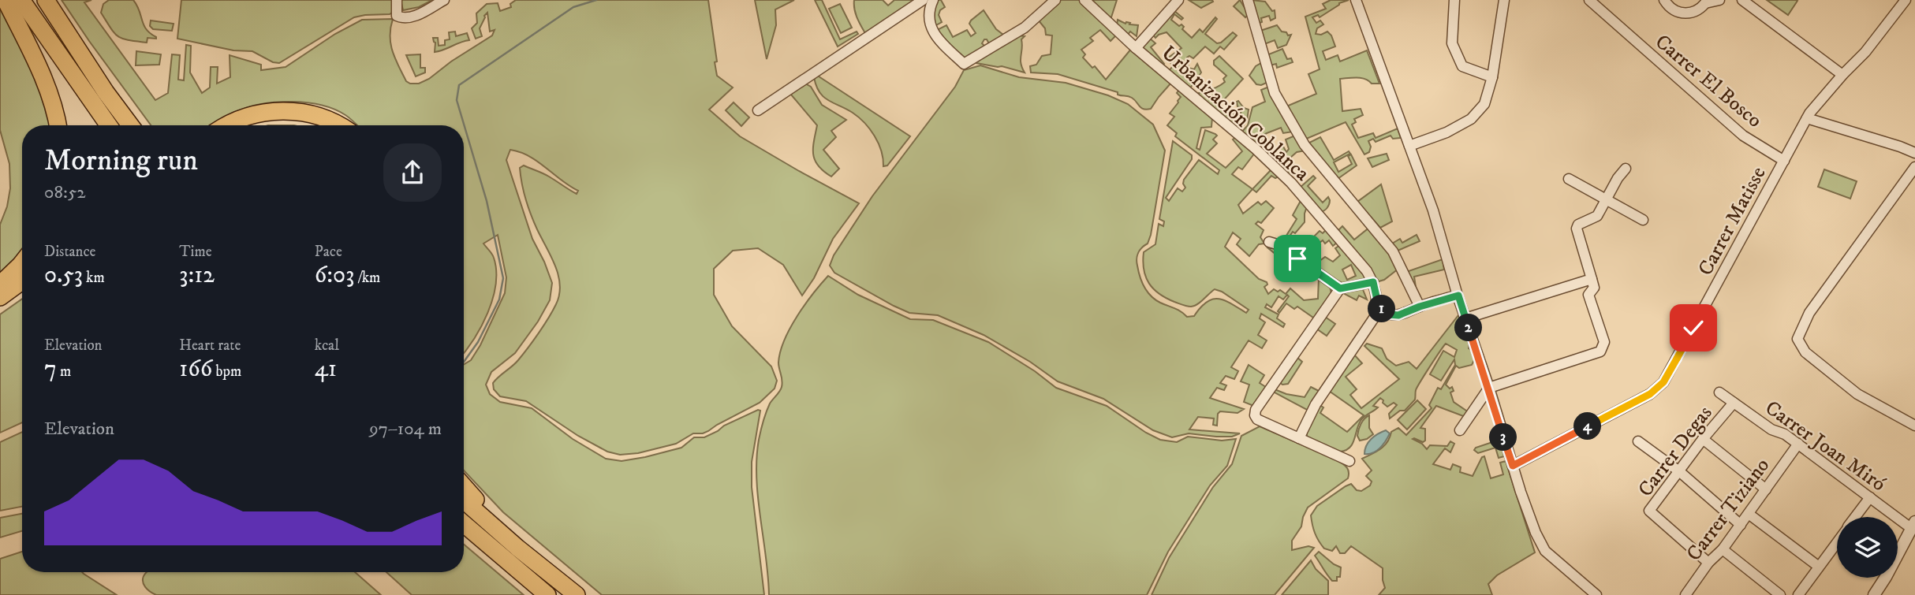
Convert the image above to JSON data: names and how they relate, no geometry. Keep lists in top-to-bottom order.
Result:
{
  "streets": {
    "street": [
      "Carrer El Bosco",
      "Urbanización Coblanca",
      "Carrer Matisse",
      "Carrer Joan Miró",
      "Carrer Degas",
      "Carrer Tiziano"
    ]
  },
  "crossings": [
    ["Carrer El Bosco", "Carrer Matisse"],
    ["Carrer Joan Miró", "Carrer Degas"],
    ["Carrer Joan Miró", "Carrer Tiziano"],
    ["Carrer Degas", "Carrer Tiziano"]
  ],
  "page": {
    "heading": ["Morning run", "08:52"],
    "stats": [
      ["Distance", "0.53 km"],
      ["Time", "3:12"],
      ["Pace", "6:03 /km"],
      ["Elevation", "7 m"],
      ["Heart rate", "166 bpm"],
      ["kcal", "41"]
    ],
    "pins": [
      "1",
      "2",
      "4",
      "3"
    ],
    "chart": ["Elevation", "97–104 m"]
  }
}
